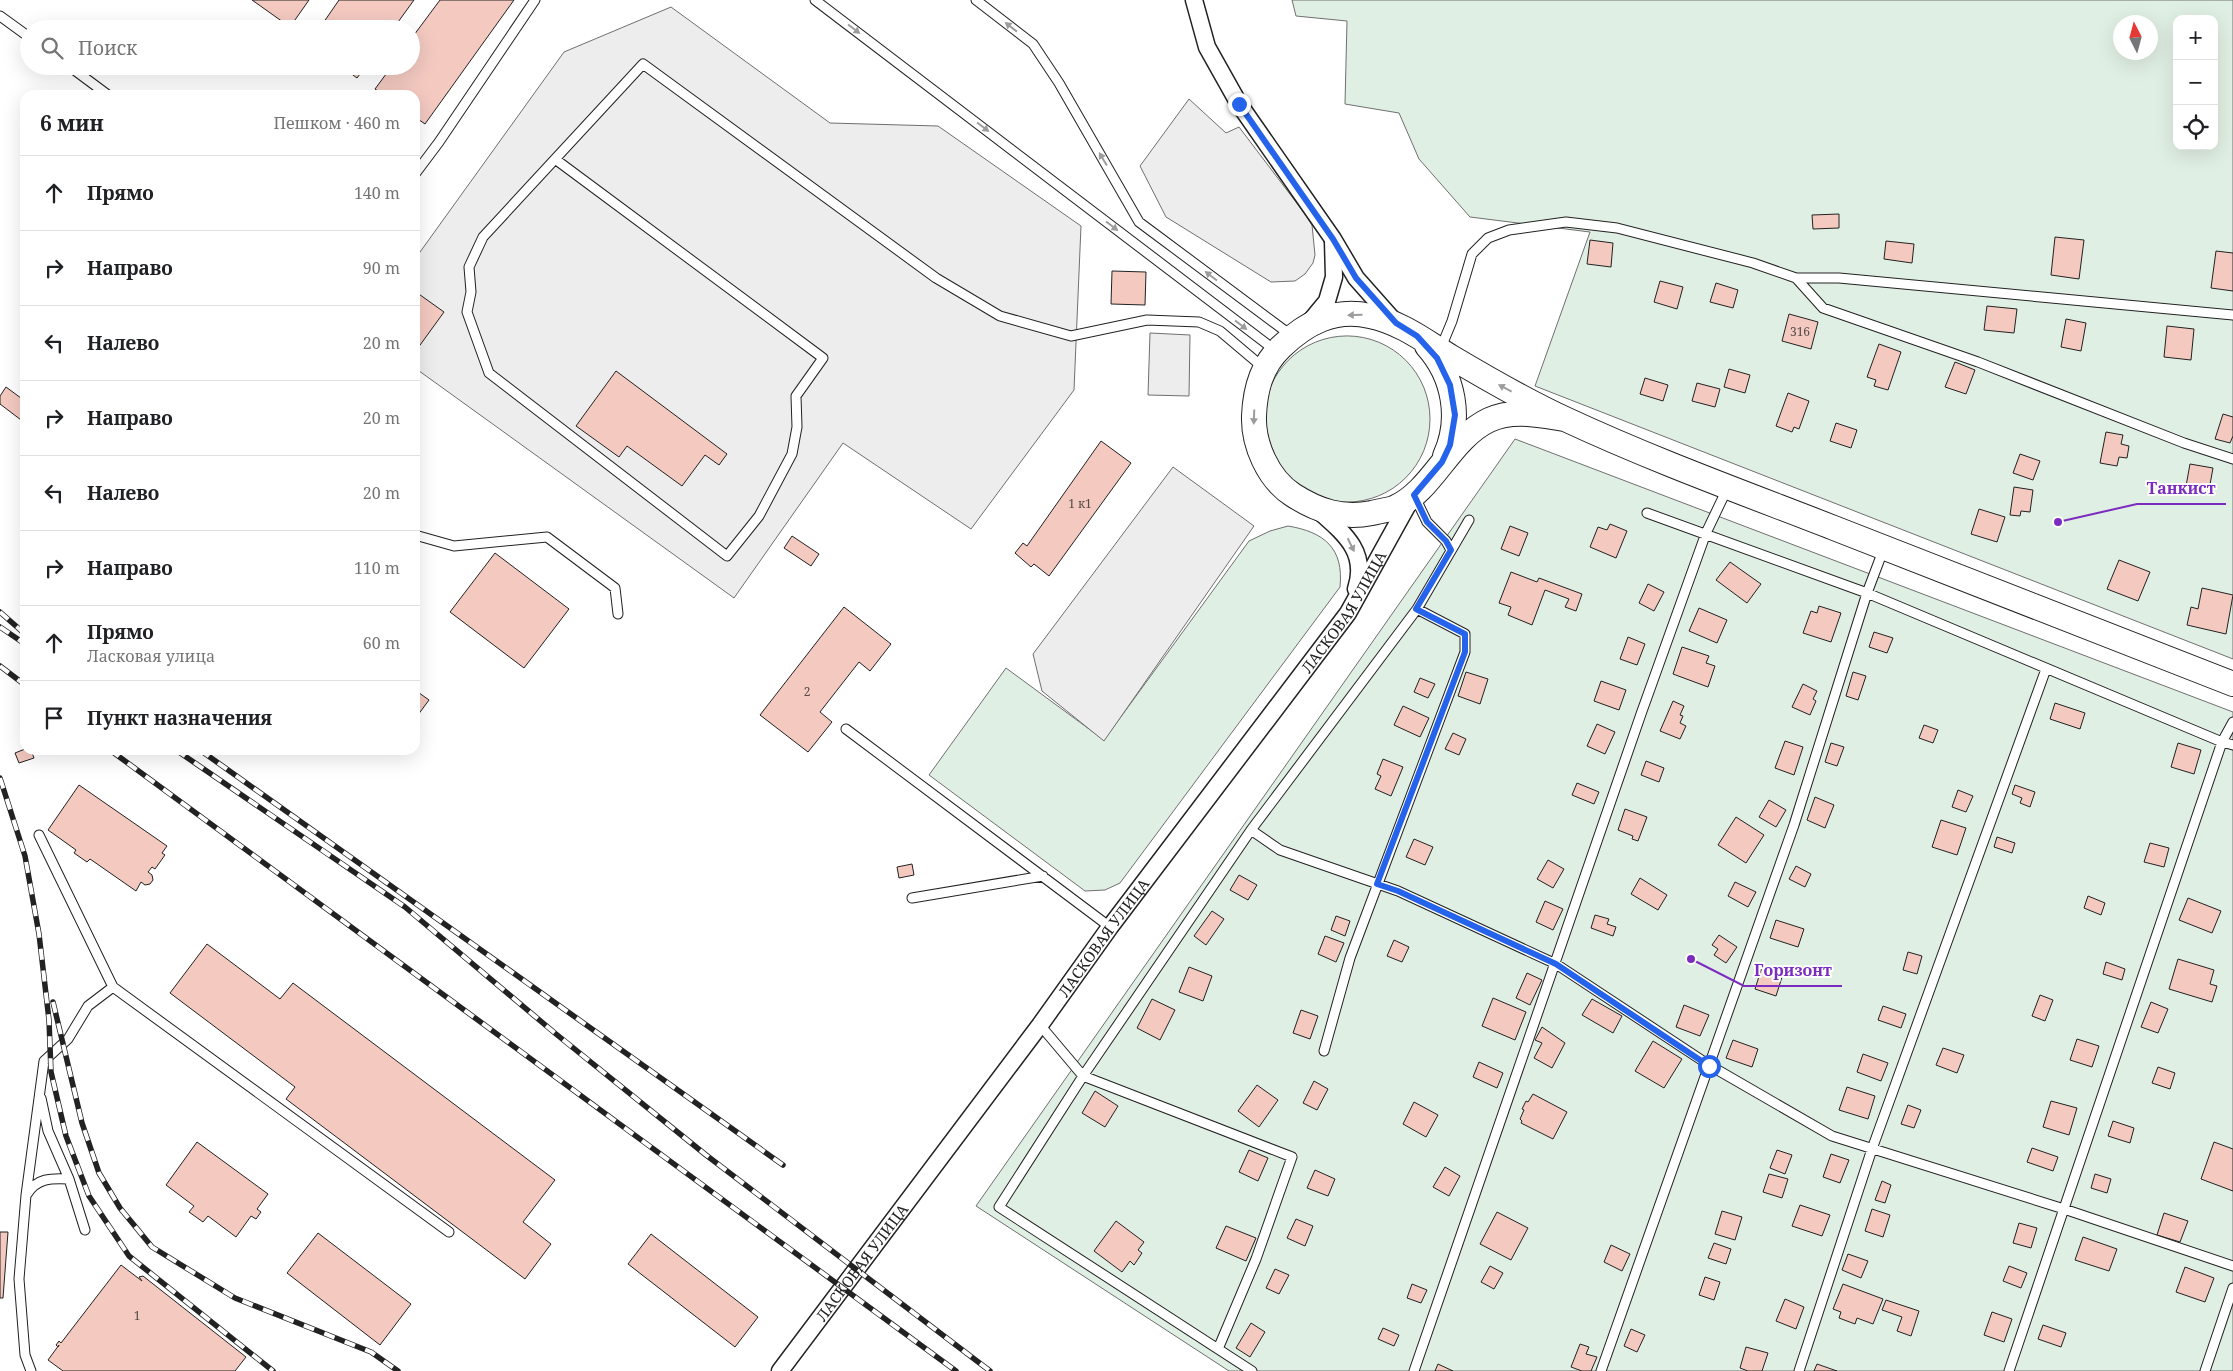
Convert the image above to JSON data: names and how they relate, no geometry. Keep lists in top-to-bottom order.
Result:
{
  "streets": {
    "street": ["ЛАСКОВАЯ УЛИЦА"]
  },
  "places": ["Танкист", "Горизонт"],
  "house_numbers": [
    "316",
    "1 к1",
    "2",
    "1"
  ],
  "north": "top",
  "page": {
    "map_buttons": ["+", "−"],
    "search": "Поиск",
    "heading": ["6 мин", "Пешком · 460 m"],
    "list": [
      ["Прямо", "140 m"],
      ["Направо", "90 m"],
      ["Налево", "20 m"],
      ["Направо", "20 m"],
      ["Налево", "20 m"],
      ["Направо", "110 m"],
      ["Прямо", "Ласковая улица", "60 m"],
      "Пункт назначения"
    ]
  }
}
